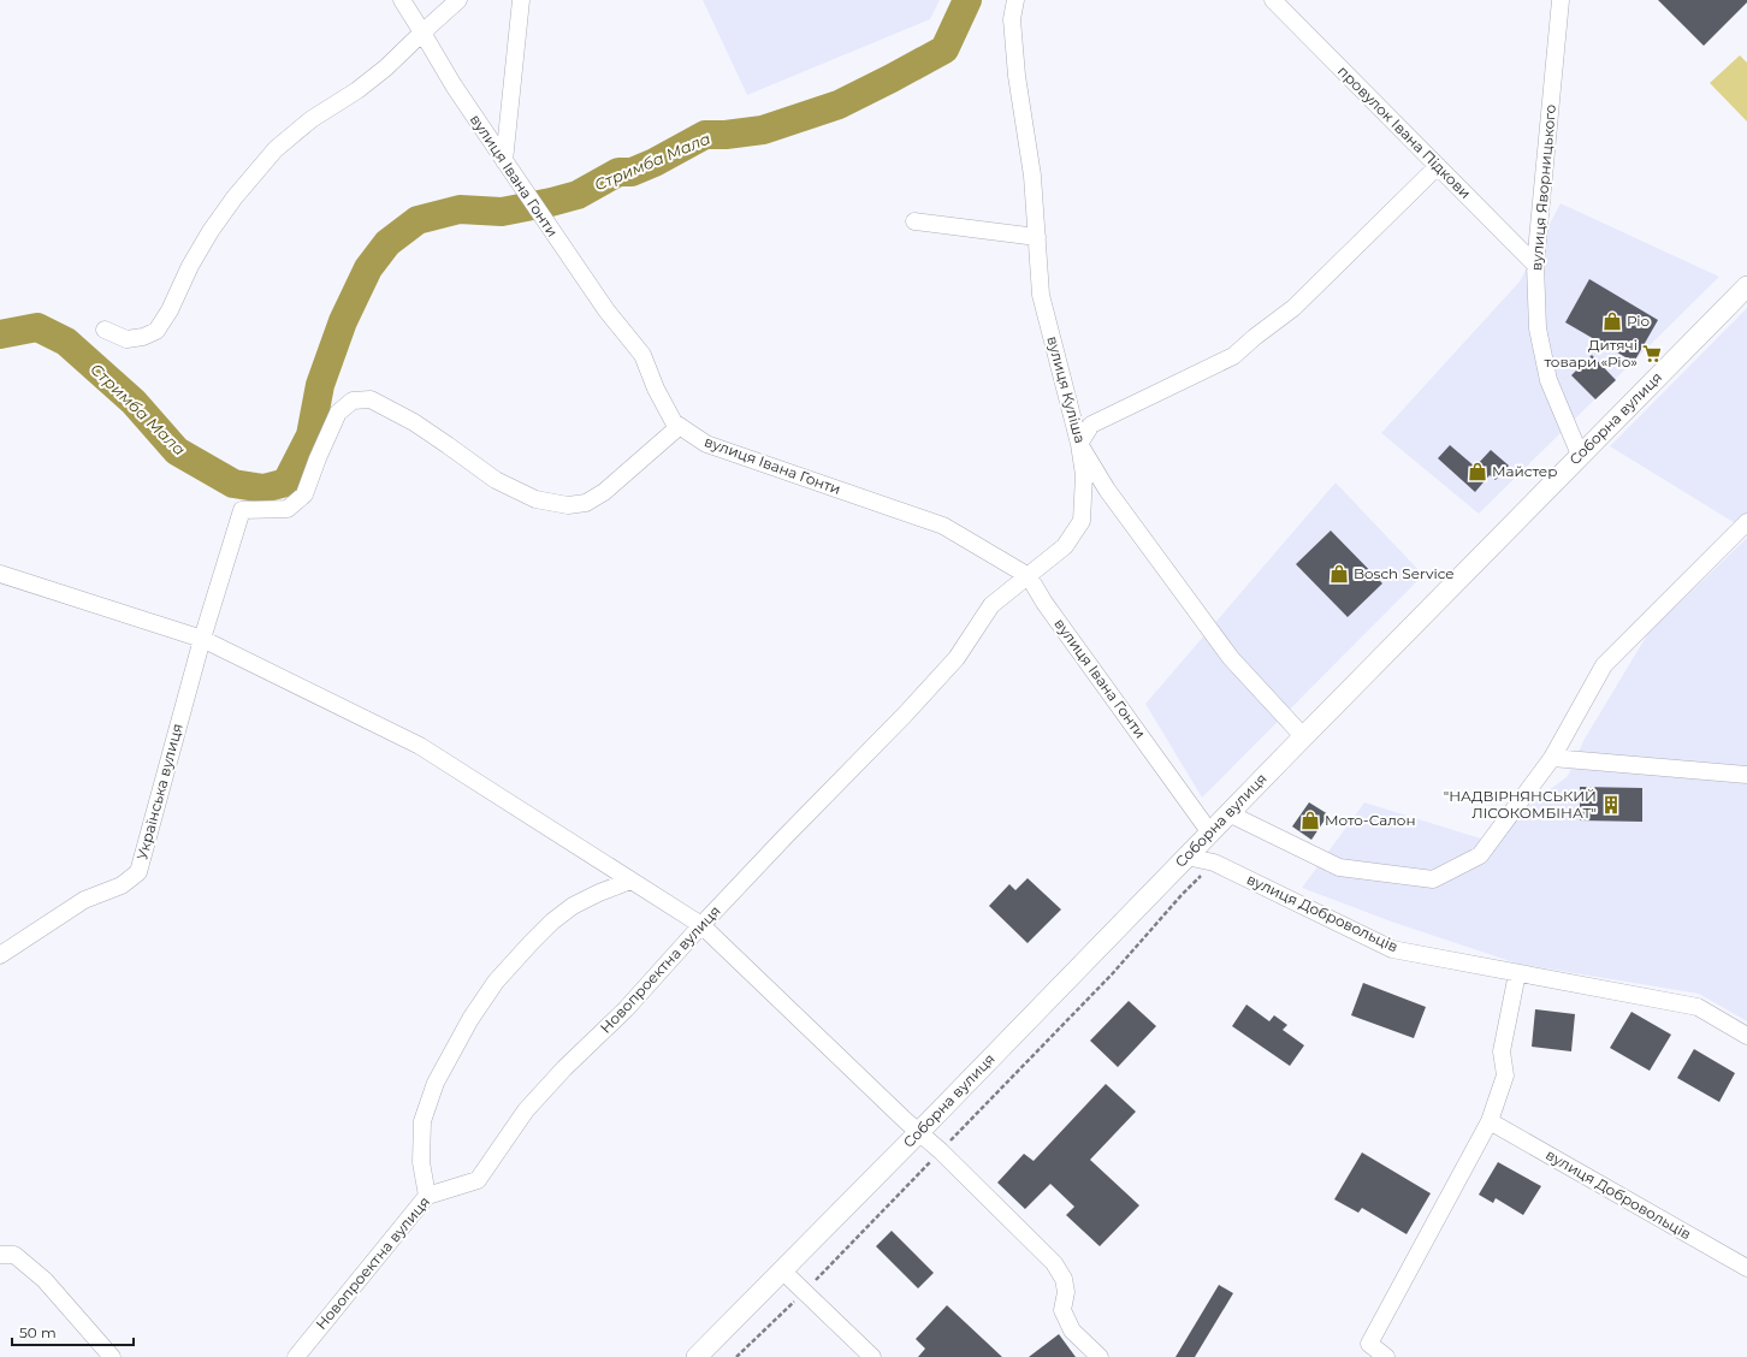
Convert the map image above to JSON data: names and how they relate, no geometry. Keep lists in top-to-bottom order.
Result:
{
  "streets": {
    "main road": ["Соборна вулиця"],
    "street": [
      "провулок Івана Підкови",
      "вулиця Івана Гонти",
      "вулиця Яворницького",
      "вулиця Куліша",
      "Українська вулиця",
      "вулиця Добровольців",
      "Новопроектна вулиця"
    ]
  },
  "crossings": [
    ["провулок Івана Підкови", "вулиця Яворницького"],
    ["вулиця Івана Гонти", "Соборна вулиця"],
    ["вулиця Івана Гонти", "Українська вулиця"],
    ["вулиця Івана Гонти", "Новопроектна вулиця"],
    ["вулиця Яворницького", "Соборна вулиця"],
    ["вулиця Куліша", "Соборна вулиця"],
    ["вулиця Куліша", "Новопроектна вулиця"],
    ["Соборна вулиця", "вулиця Добровольців"]
  ],
  "water": ["Стримба Мала"],
  "places": {
    "shop": [
      "Ріо",
      "Майстер",
      "Bosch Service",
      "Мото-Салон"
    ],
    "supermarket": ["Дитячі товари «Ріо»"],
    "building": ["\"НАДВІРНЯНСЬКИЙ ЛІСОКОМБІНАТ\""]
  },
  "scale_bar": "50 m"
}
